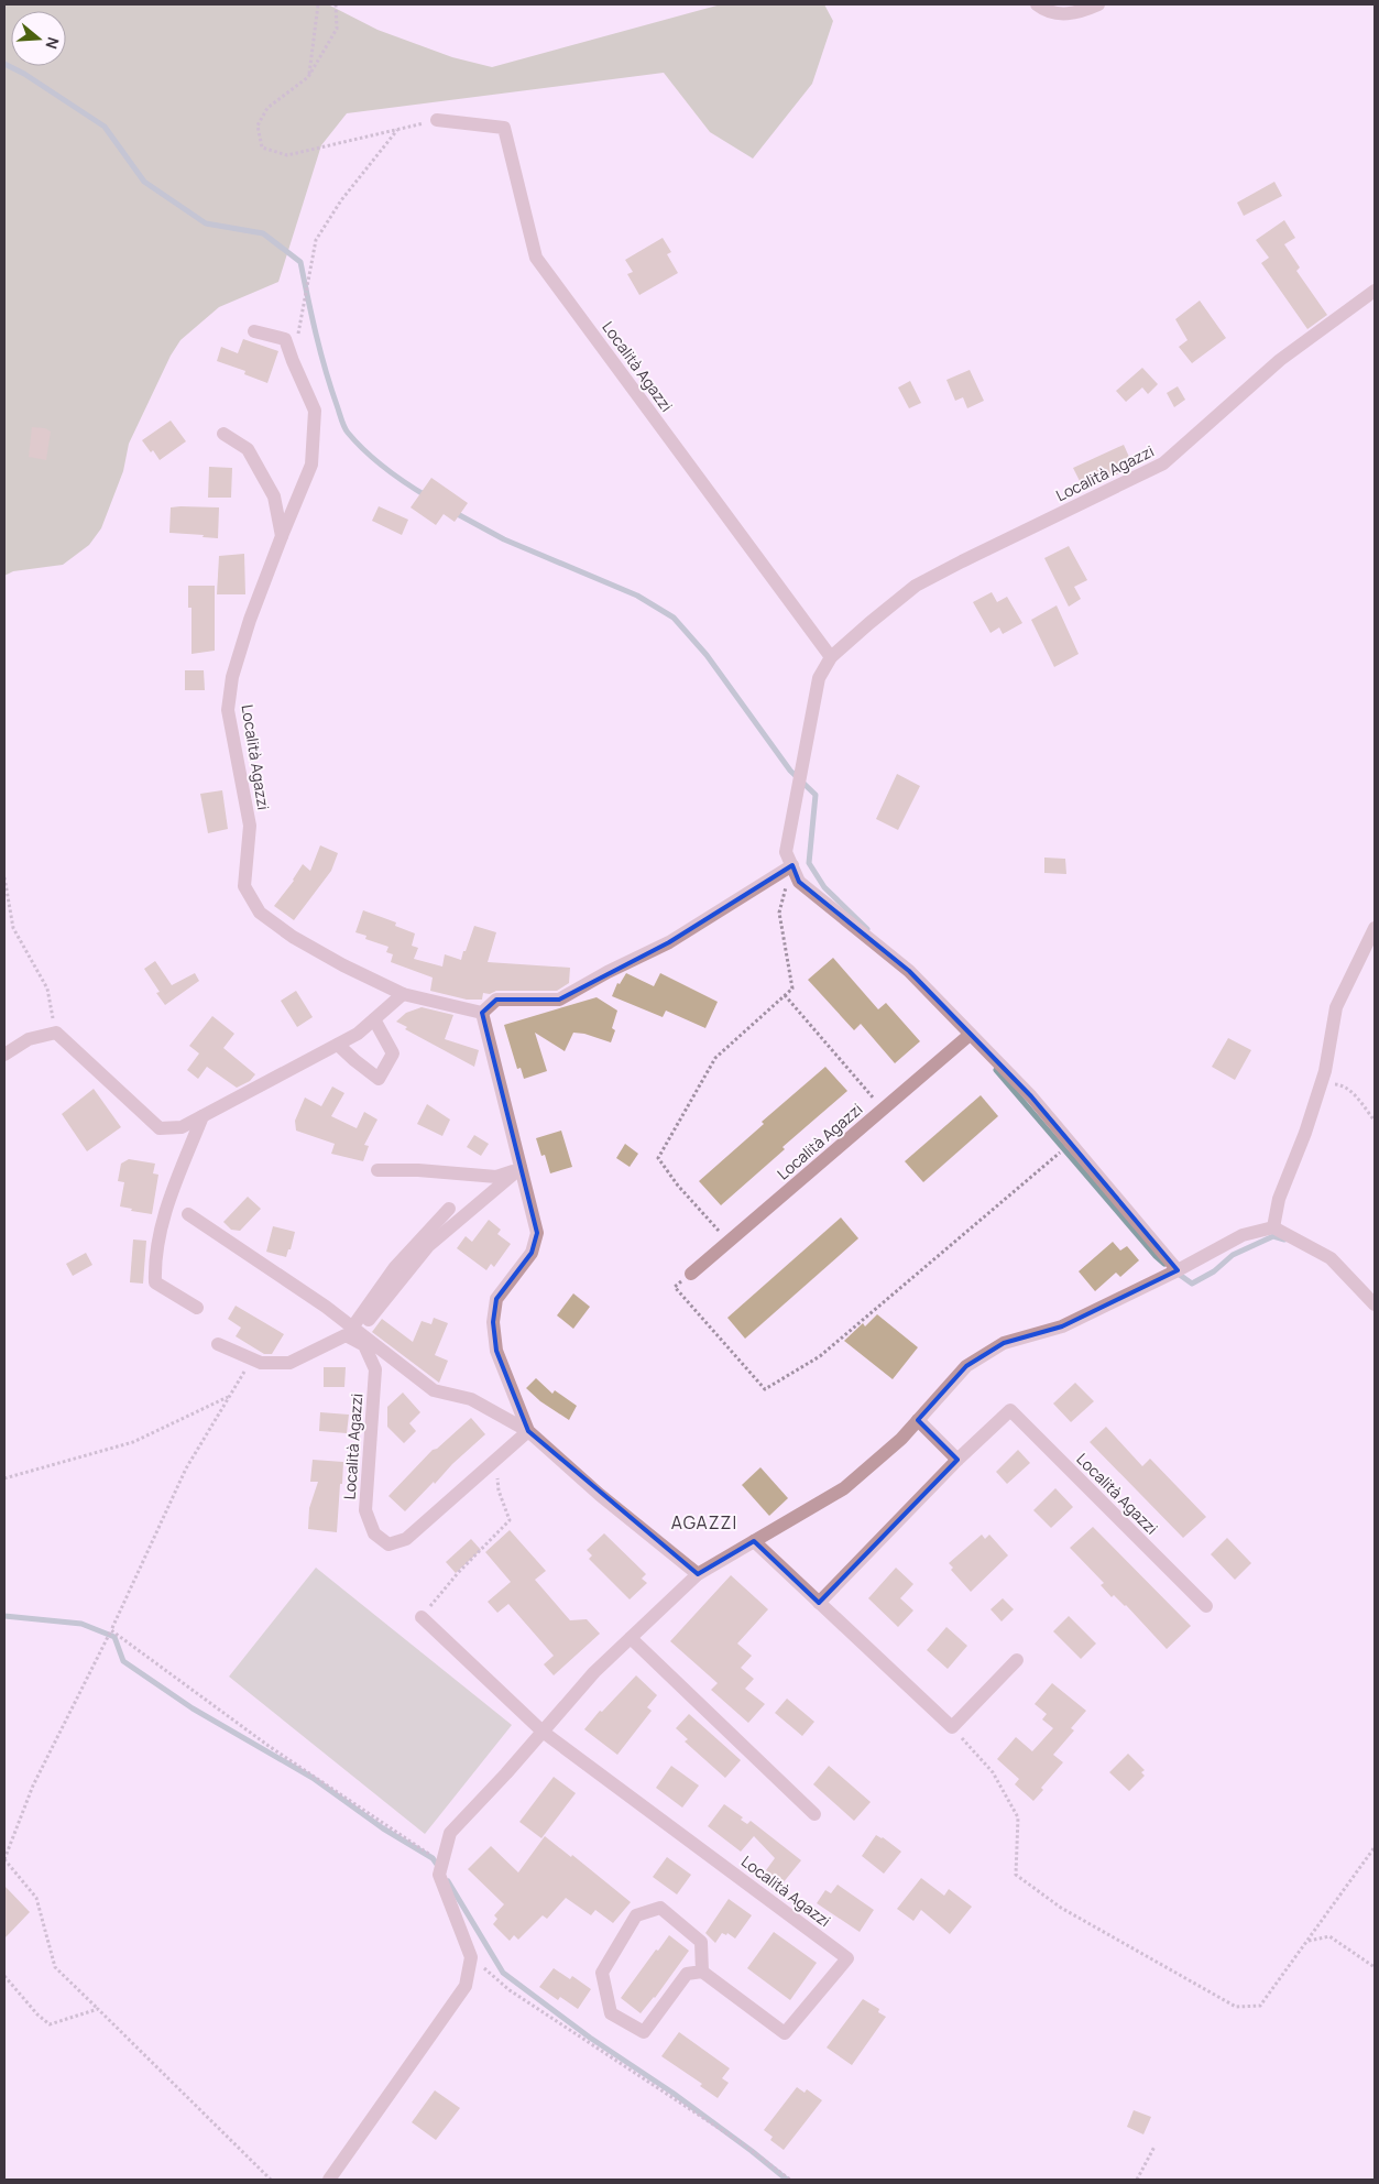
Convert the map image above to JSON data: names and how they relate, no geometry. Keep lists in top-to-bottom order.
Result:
{
  "streets": {
    "street": ["Località Agazzi"]
  },
  "districts": ["AGAZZI"],
  "north": "right"
}
